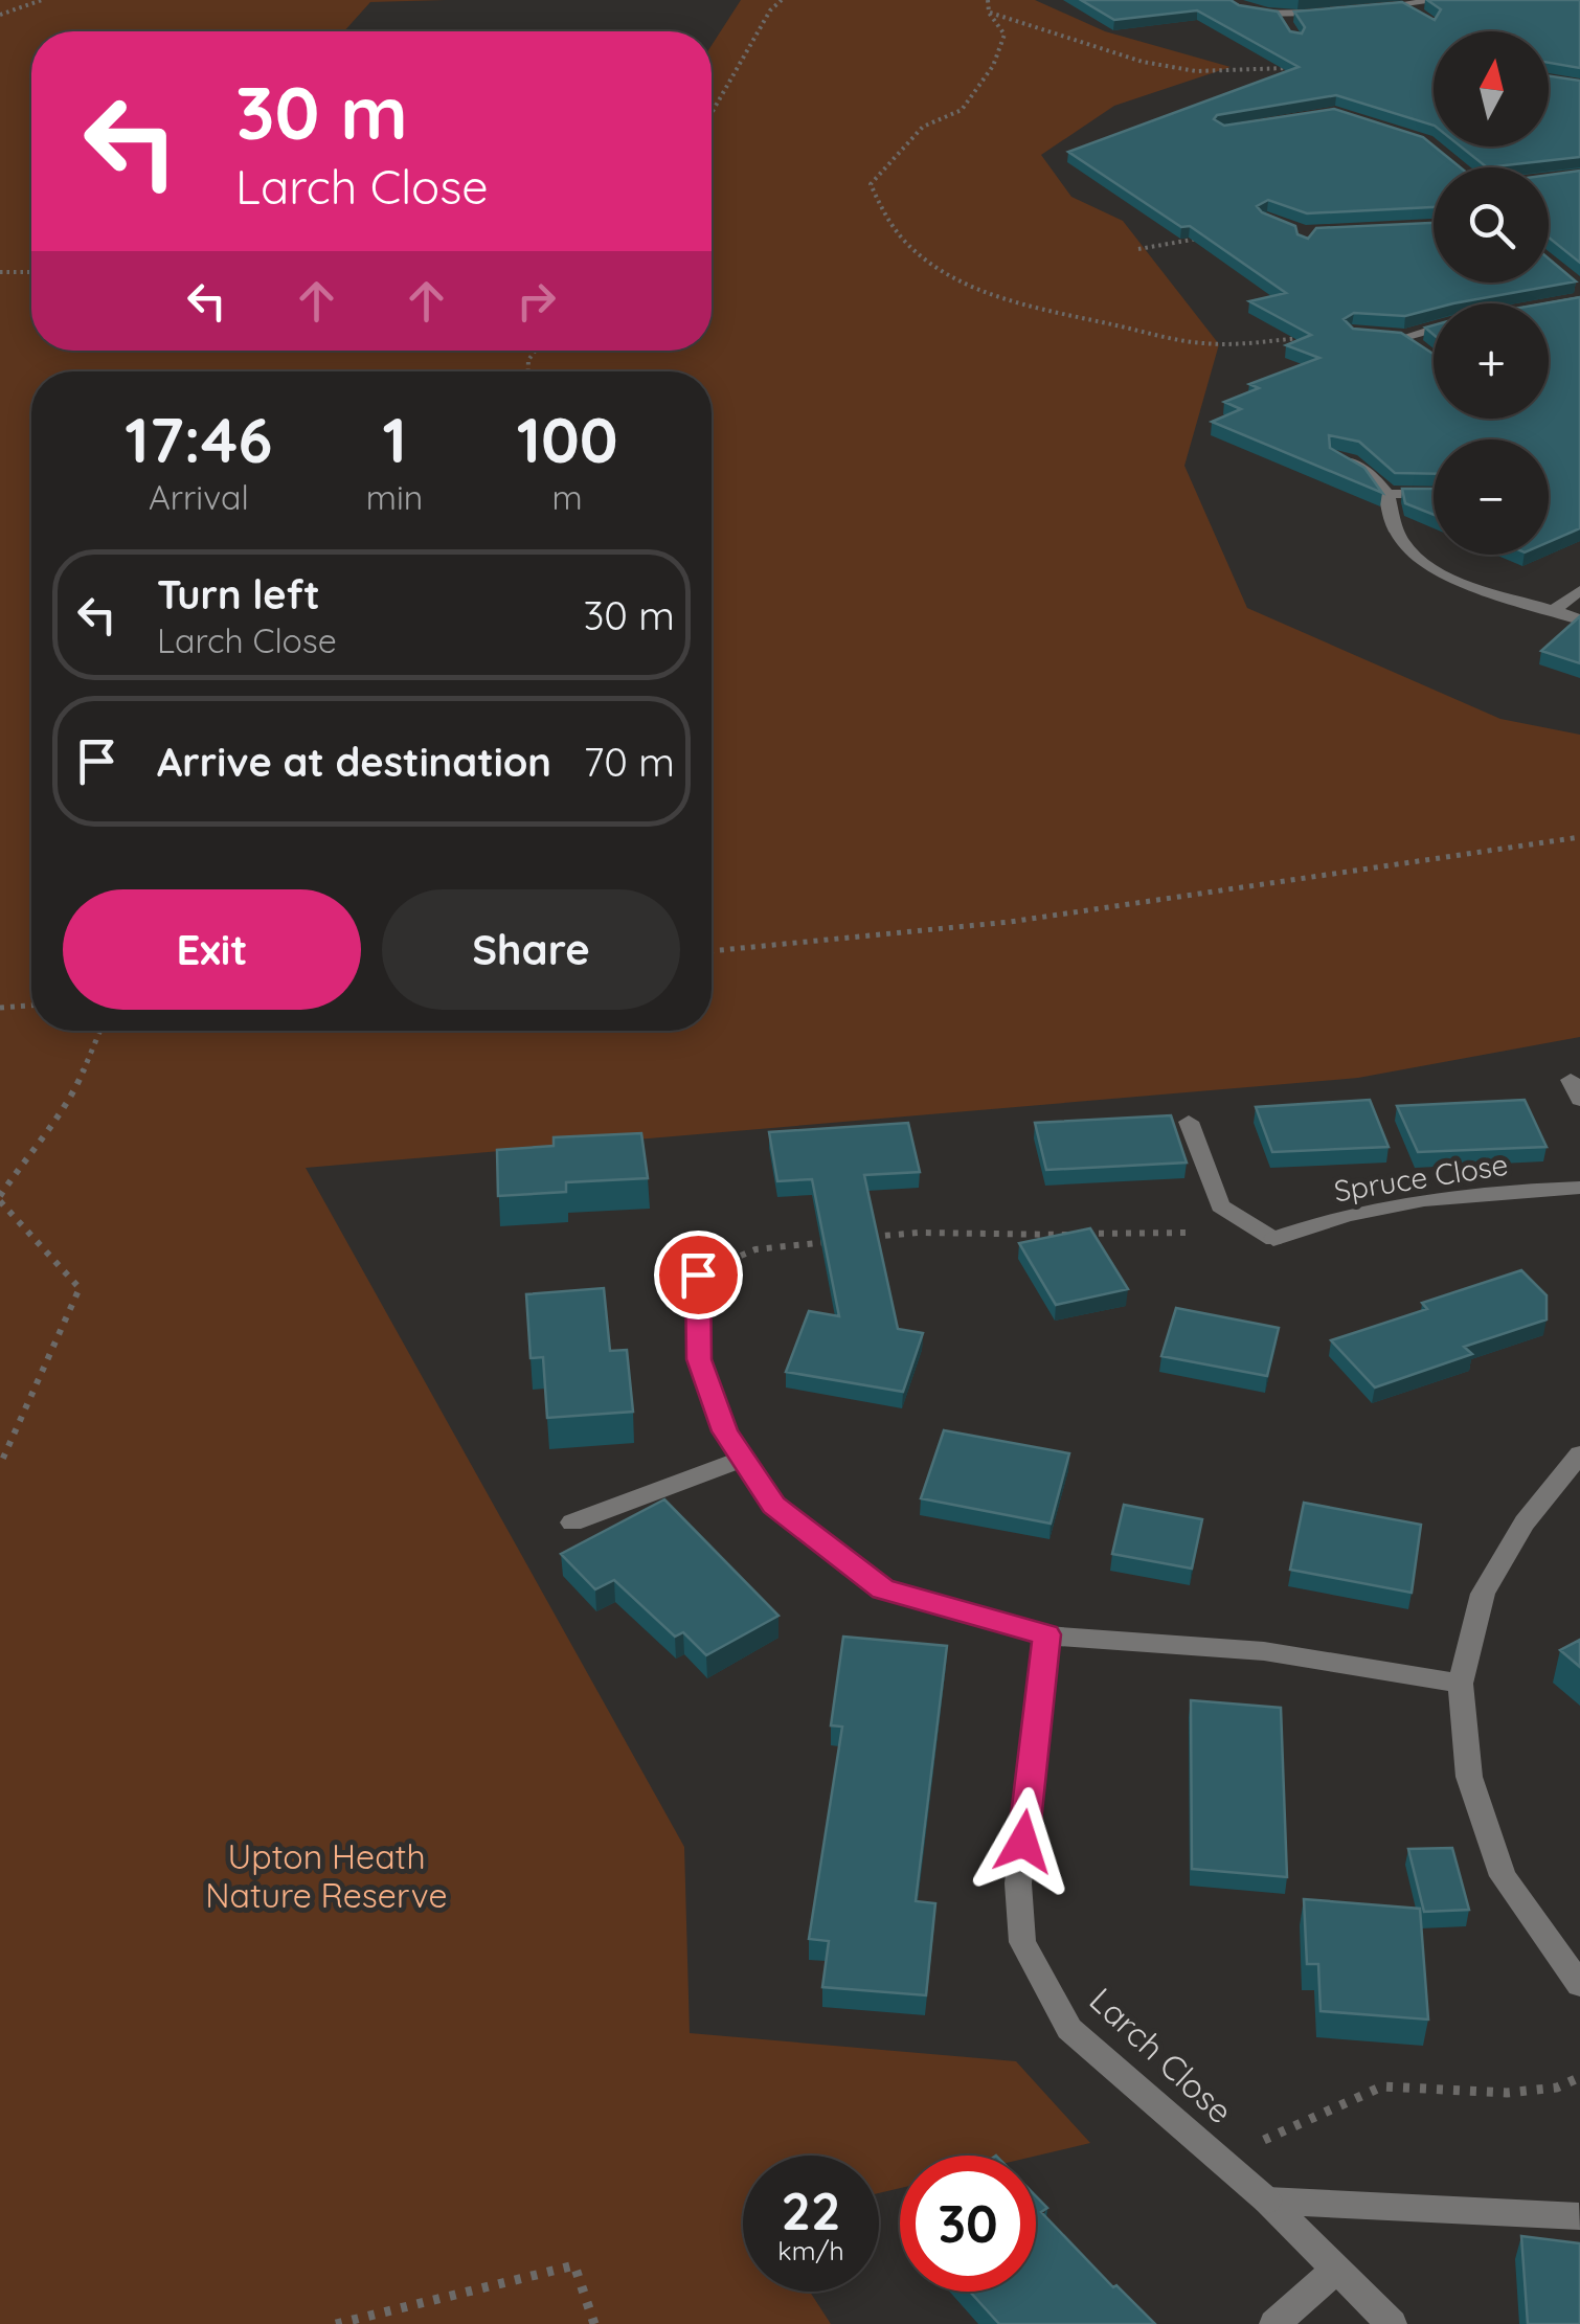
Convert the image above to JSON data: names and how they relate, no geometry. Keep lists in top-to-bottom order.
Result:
{
  "streets": {
    "street": ["Spruce Close", "Larch Close"]
  },
  "parks": ["Upton Heath Nature Reserve"],
  "north": "top",
  "page": {
    "map_buttons": ["+", "−"],
    "turn": ["30 m", "Larch Close"],
    "eta": [
      "17:46",
      "Arrival",
      "1",
      "min",
      "100",
      "m"
    ],
    "list": [
      {
        "name": "Turn left",
        "note": "Larch Close",
        "value": "30 m"
      },
      {
        "name": "Arrive at destination",
        "value": "70 m"
      }
    ],
    "buttons": ["Exit", "Share"],
    "speed": "22 km/h",
    "limit": "30"
  }
}
